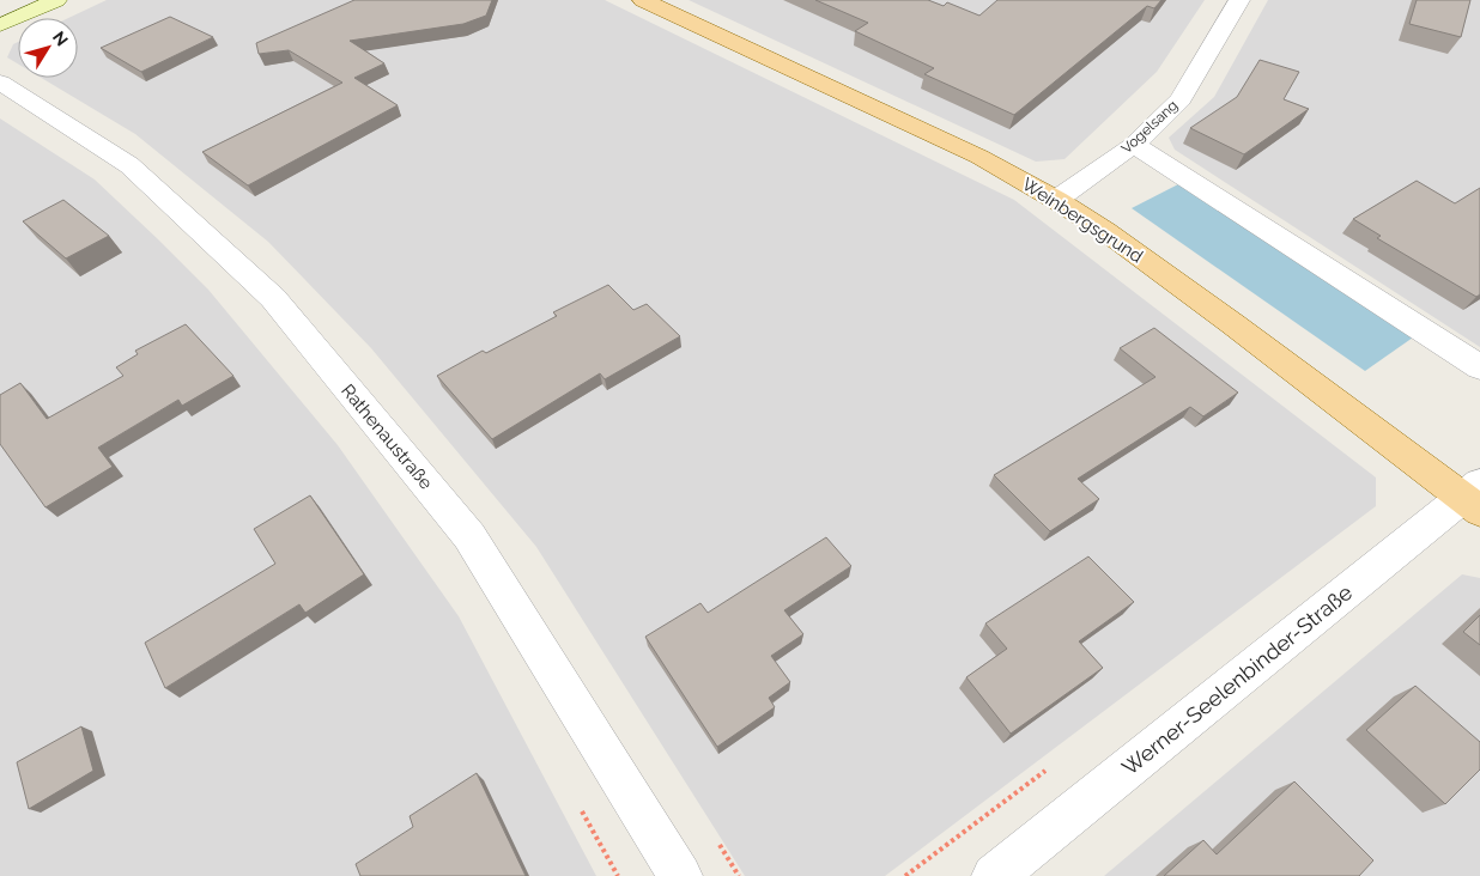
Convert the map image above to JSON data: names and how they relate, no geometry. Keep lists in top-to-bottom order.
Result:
{
  "streets": {
    "main road": ["Weinbergsgrund"],
    "street": ["Vogelsang", "Rathenaustraße", "Werner-Seelenbinder-Straße"]
  },
  "crossings": [
    ["Vogelsang", "Weinbergsgrund"],
    ["Weinbergsgrund", "Werner-Seelenbinder-Straße"]
  ],
  "north": "top right"
}
